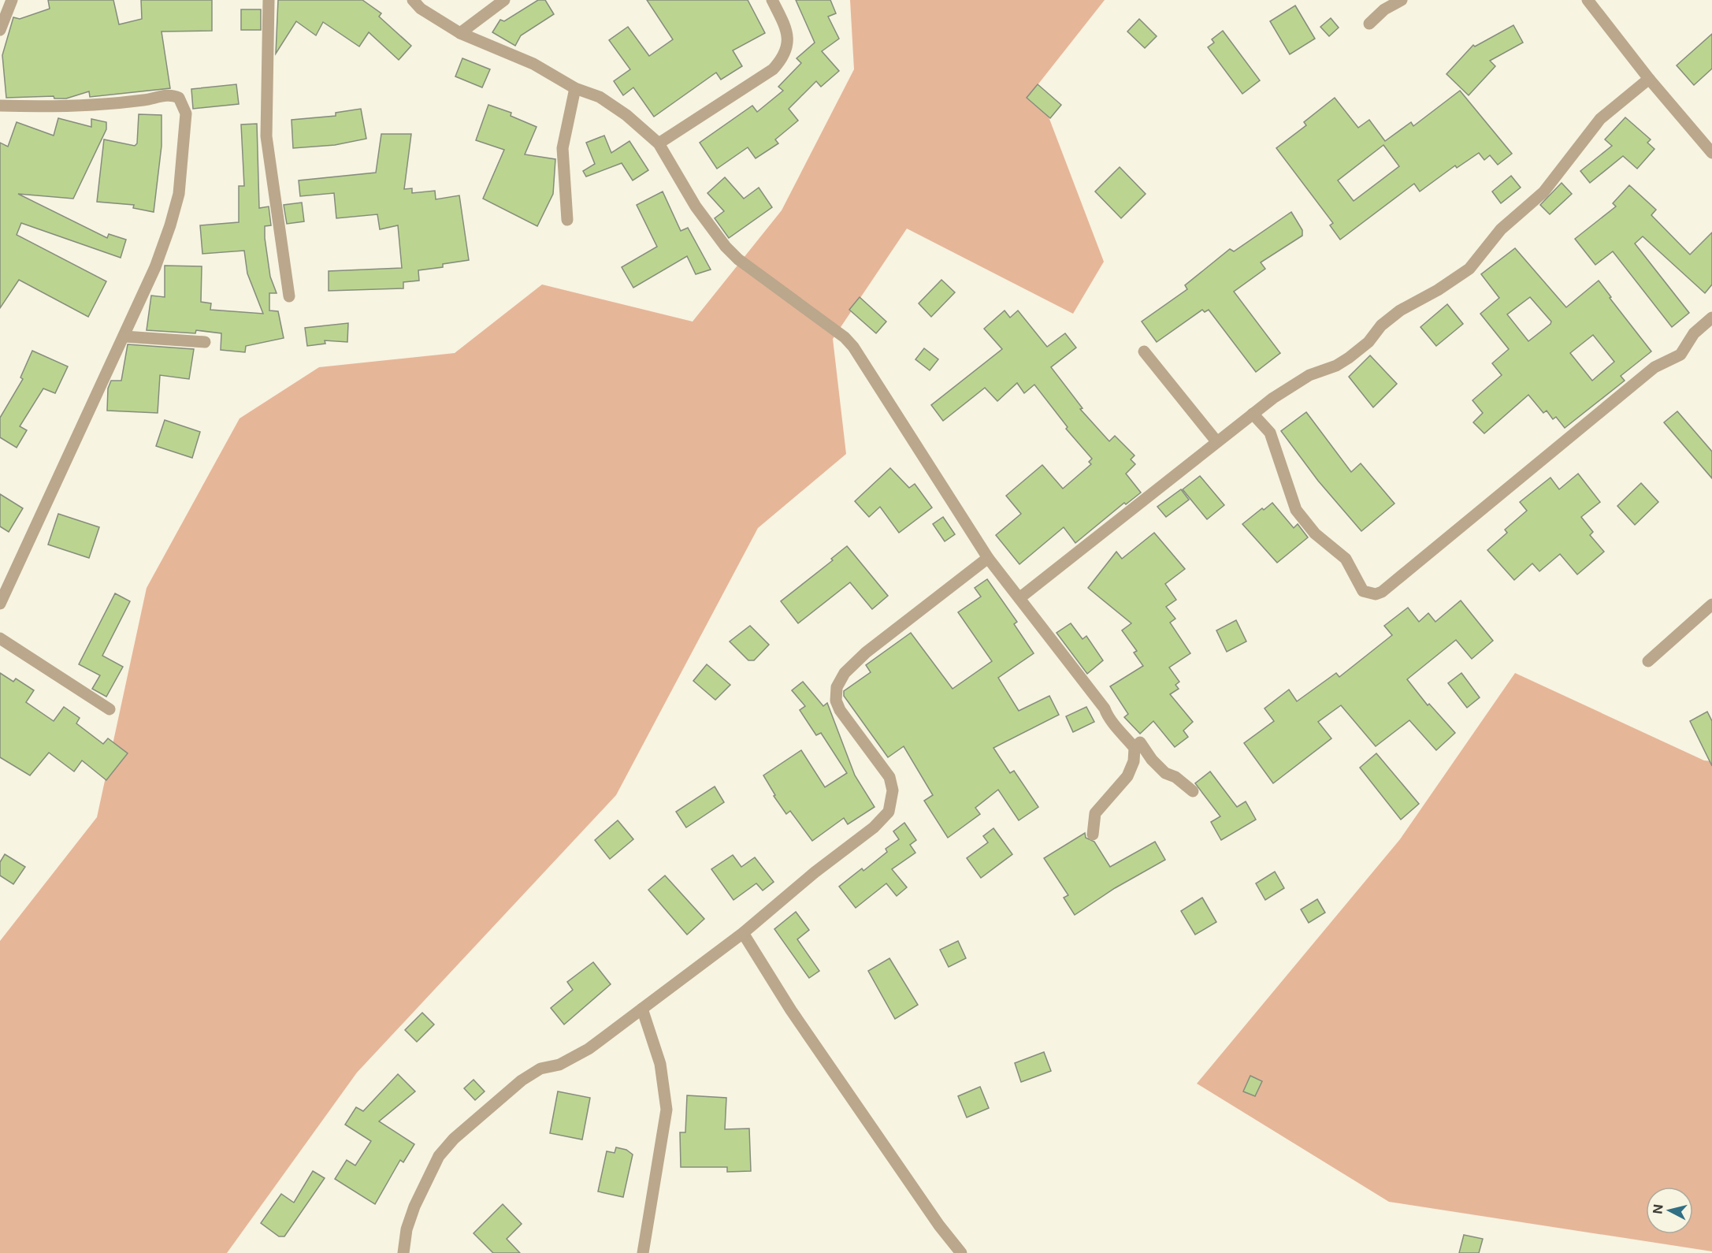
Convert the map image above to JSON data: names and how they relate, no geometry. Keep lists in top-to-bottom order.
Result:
{
  "north": "left"
}
